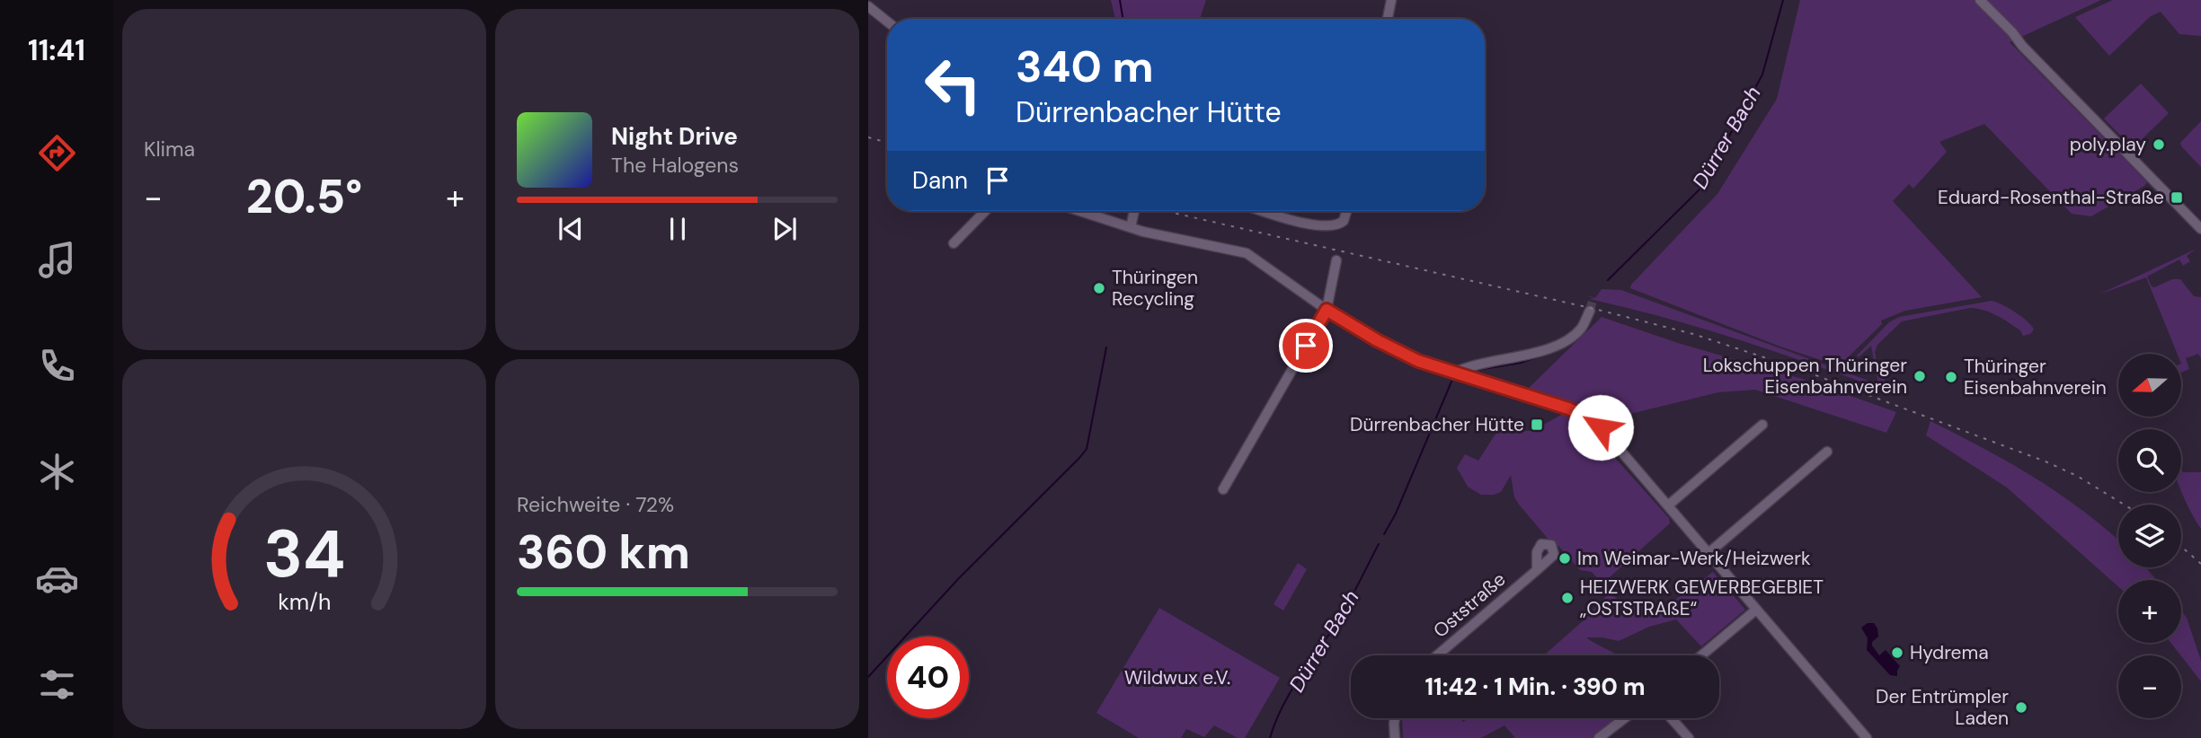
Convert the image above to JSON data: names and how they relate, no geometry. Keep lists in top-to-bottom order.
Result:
{
  "streets": {
    "street": ["Oststraße"]
  },
  "water": ["Dürrer Bach"],
  "parks": ["Wildwux e.V."],
  "places": {
    "other": [
      "poly.play",
      "Thüringen Recycling",
      "Lokschuppen Thüringer Eisenbahnverein",
      "Thüringer Eisenbahnverein",
      "Im Weimar-Werk/Heizwerk",
      "HEIZWERK GEWERBEGEBIET „OSTSTRAßE“",
      "Hydrema",
      "Der Entrümpler Laden"
    ],
    "transit": ["Eduard-Rosenthal-Straße", "Dürrenbacher Hütte"]
  },
  "north": "left",
  "page": {
    "tabs": "11:41",
    "tile": [
      "Klima",
      ["Reichweite · 72%", "360 km"]
    ],
    "turn": ["340 m", "Dürrenbacher Hütte"],
    "song": ["Night Drive", "The Halogens"],
    "then": "Dann",
    "heat": ["−", "20.5°", "+"],
    "map_buttons": ["+", "−"],
    "limit": "40",
    "trip": "11:42 · 1 Min. · 390 m",
    "gauge": ["34", "km/h"]
  }
}
